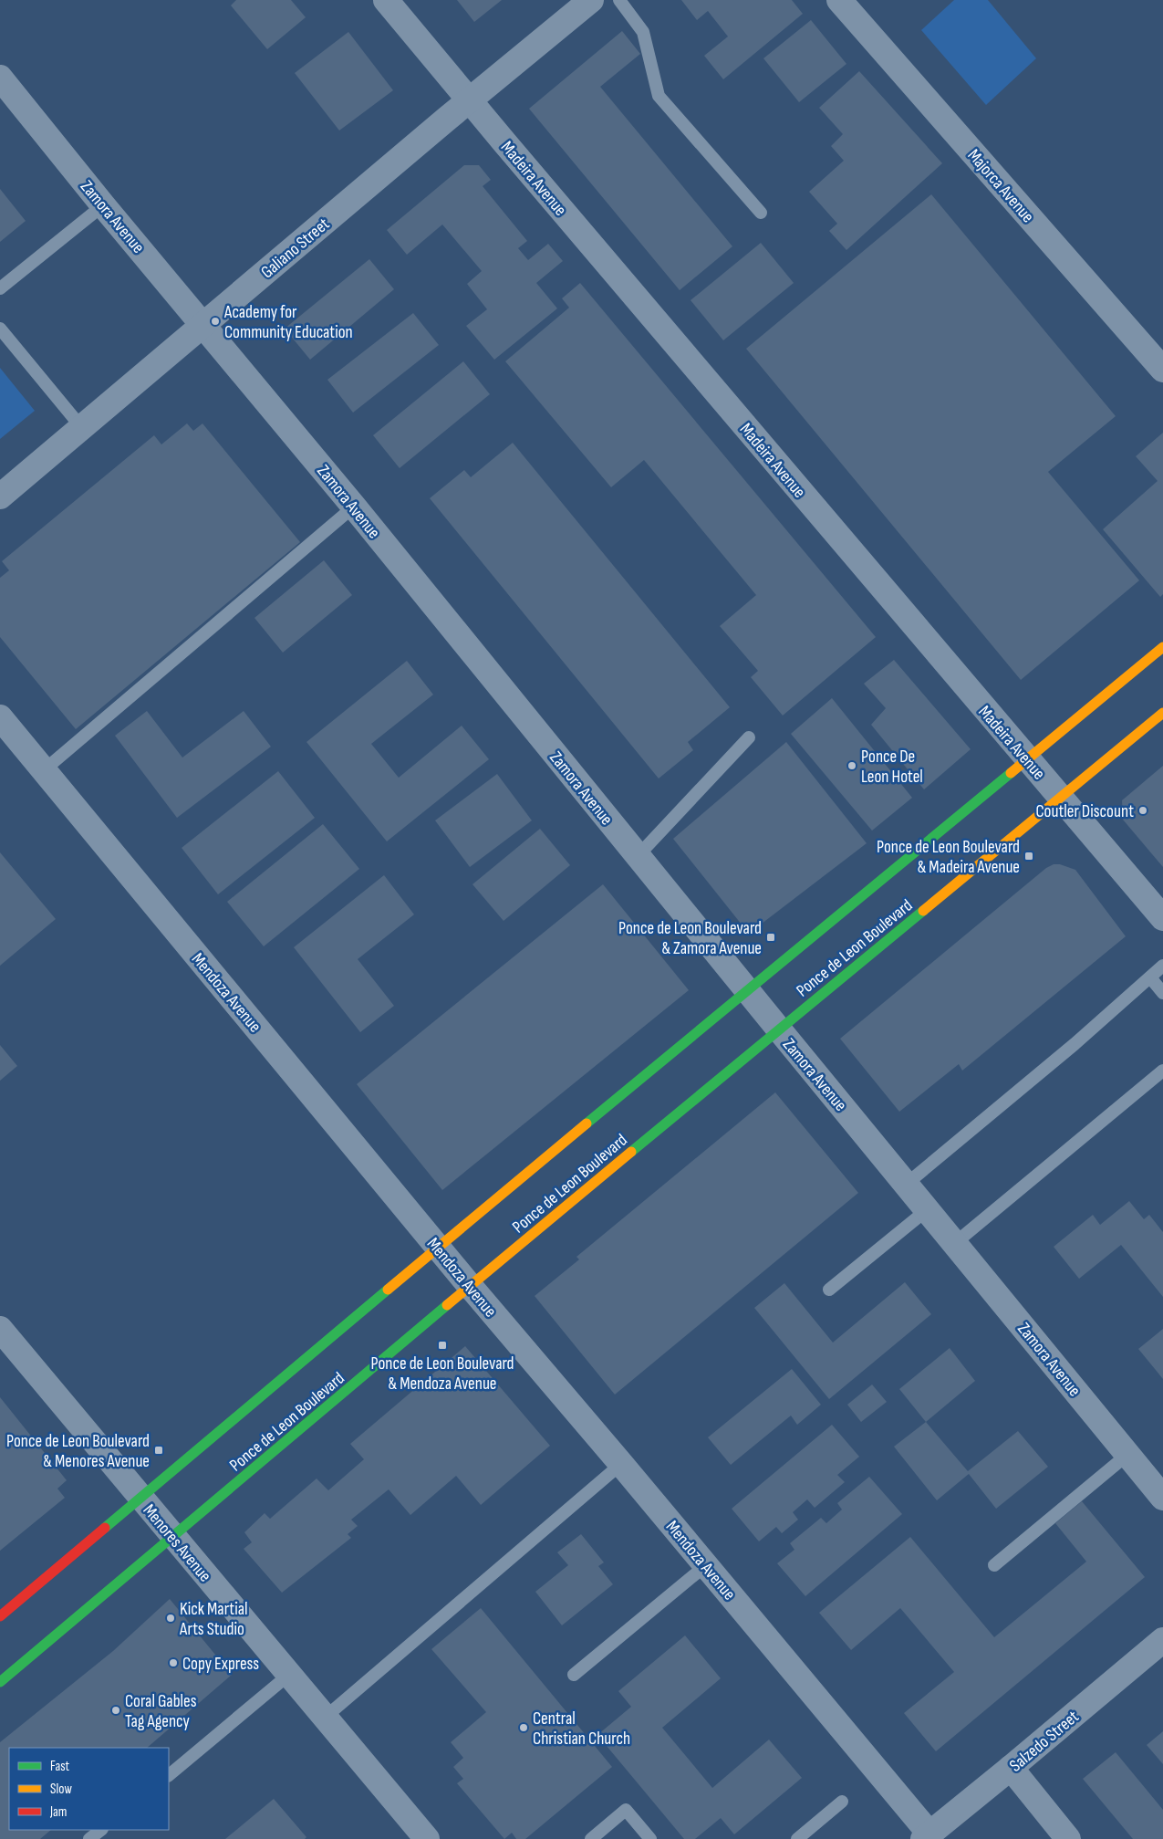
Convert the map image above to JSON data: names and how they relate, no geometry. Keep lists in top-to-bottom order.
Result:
{
  "streets": {
    "street": [
      "Madeira Avenue",
      "Majorca Avenue",
      "Zamora Avenue",
      "Galiano Street",
      "Ponce de Leon Boulevard",
      "Mendoza Avenue",
      "Menores Avenue",
      "Salzedo Street"
    ]
  },
  "crossings": [
    ["Madeira Avenue", "Galiano Street"],
    ["Madeira Avenue", "Ponce de Leon Boulevard"],
    ["Zamora Avenue", "Galiano Street"],
    ["Zamora Avenue", "Ponce de Leon Boulevard"],
    ["Ponce de Leon Boulevard", "Mendoza Avenue"],
    ["Ponce de Leon Boulevard", "Menores Avenue"],
    ["Mendoza Avenue", "Salzedo Street"]
  ],
  "places": {
    "other": [
      "Academy for Community Education",
      "Ponce De Leon Hotel",
      "Coutler Discount",
      "Kick Martial Arts Studio",
      "Copy Express",
      "Coral Gables Tag Agency",
      "Central Christian Church"
    ],
    "transit": [
      "Ponce de Leon Boulevard & Madeira Avenue",
      "Ponce de Leon Boulevard & Zamora Avenue",
      "Ponce de Leon Boulevard & Mendoza Avenue",
      "Ponce de Leon Boulevard & Menores Avenue"
    ]
  },
  "legend": ["Fast", "Slow", "Jam"]
}
